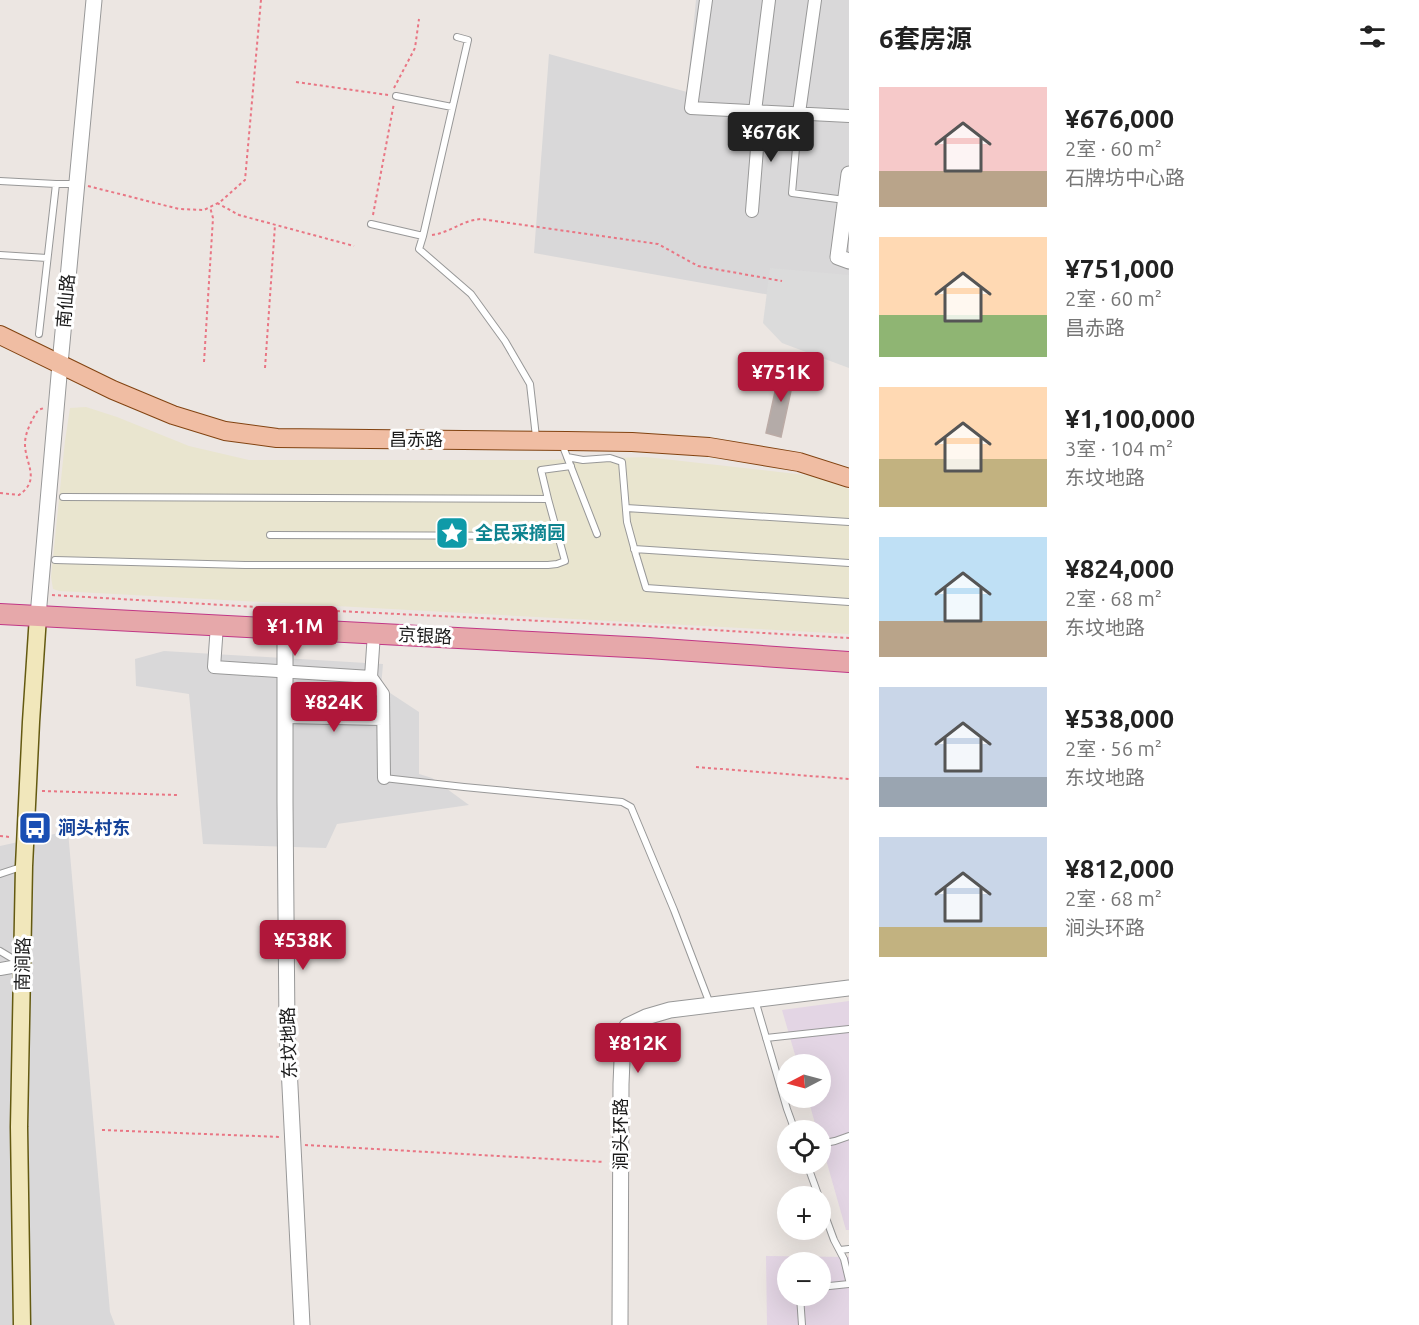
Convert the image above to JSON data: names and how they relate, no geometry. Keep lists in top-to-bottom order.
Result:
{
  "streets": {
    "highway": ["京银路"],
    "main road": ["昌赤路", "南涧路"],
    "street": ["南仙路", "东坟地路", "涧头环路"]
  },
  "crossings": [
    ["南仙路", "昌赤路"],
    ["南仙路", "京银路"],
    ["南仙路", "南涧路"],
    ["京银路", "南涧路"],
    ["京银路", "东坟地路"]
  ],
  "places": {
    "place": ["全民采摘园"],
    "bus stop": ["涧头村东"]
  },
  "north": "left",
  "page": {
    "heading": "6套房源",
    "list": [
      {
        "name": "¥676,000",
        "note": "2室 · 60 m² · 石牌坊中心路"
      },
      {
        "name": "¥751,000",
        "note": "2室 · 60 m² · 昌赤路"
      },
      {
        "name": "¥1,100,000",
        "note": "3室 · 104 m² · 东坟地路"
      },
      {
        "name": "¥824,000",
        "note": "2室 · 68 m² · 东坟地路"
      },
      {
        "name": "¥538,000",
        "note": "2室 · 56 m² · 东坟地路"
      },
      {
        "name": "¥812,000",
        "note": "2室 · 68 m² · 涧头环路"
      }
    ],
    "price": [
      "¥676K",
      "¥751K",
      "¥1.1M",
      "¥824K",
      "¥538K",
      "¥812K"
    ],
    "map_buttons": ["+", "−"]
  }
}
